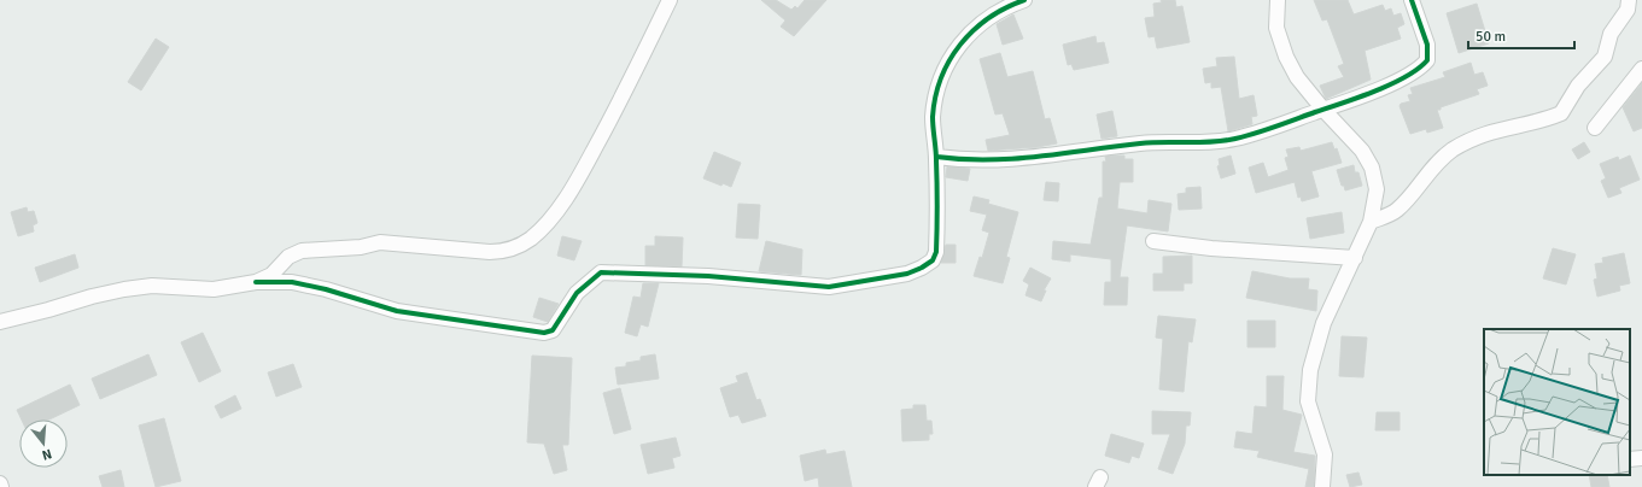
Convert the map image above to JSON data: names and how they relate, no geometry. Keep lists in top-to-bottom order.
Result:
{
  "scale_bar": "50 m",
  "north": "bottom"
}
